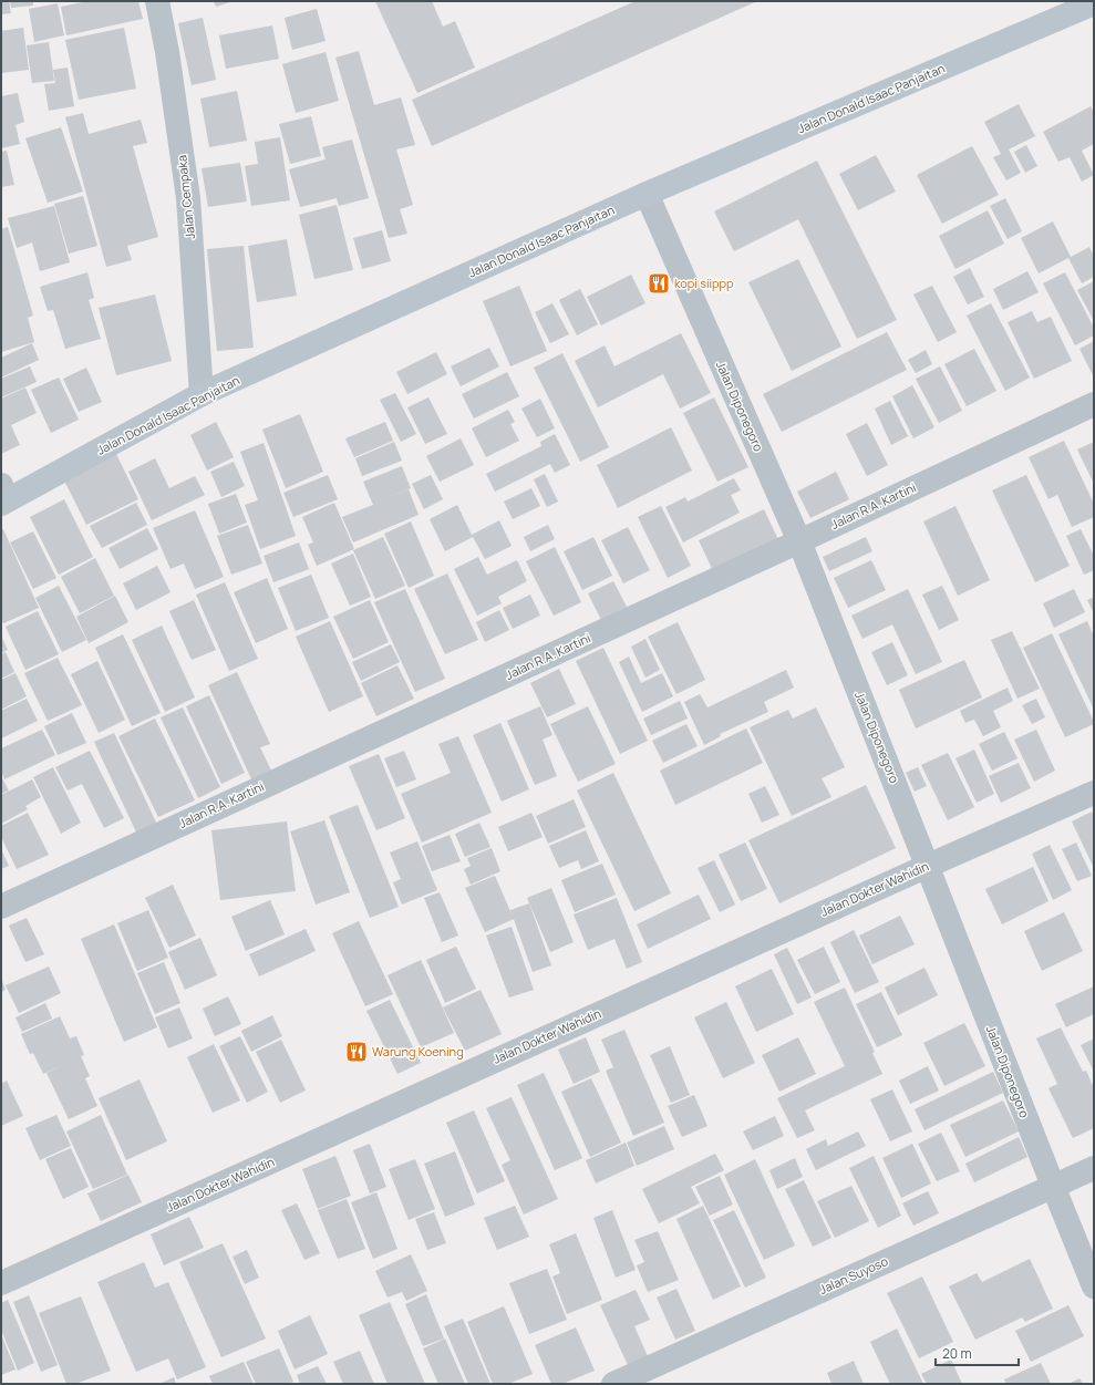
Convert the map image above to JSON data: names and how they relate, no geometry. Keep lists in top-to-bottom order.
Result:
{
  "streets": {
    "main road": ["Jalan Donald Isaac Panjaitan"],
    "street": [
      "Jalan Cempaka",
      "Jalan Diponegoro",
      "Jalan R.A. Kartini",
      "Jalan Dokter Wahidin",
      "Jalan Suyoso"
    ]
  },
  "crossings": [
    ["Jalan Donald Isaac Panjaitan", "Jalan Cempaka"],
    ["Jalan Donald Isaac Panjaitan", "Jalan Diponegoro"],
    ["Jalan Diponegoro", "Jalan R.A. Kartini"],
    ["Jalan Diponegoro", "Jalan Dokter Wahidin"],
    ["Jalan Diponegoro", "Jalan Suyoso"]
  ],
  "places": {
    "restaurant": ["kopi siippp", "Warung Koening"]
  },
  "scale_bar": "20 m"
}
